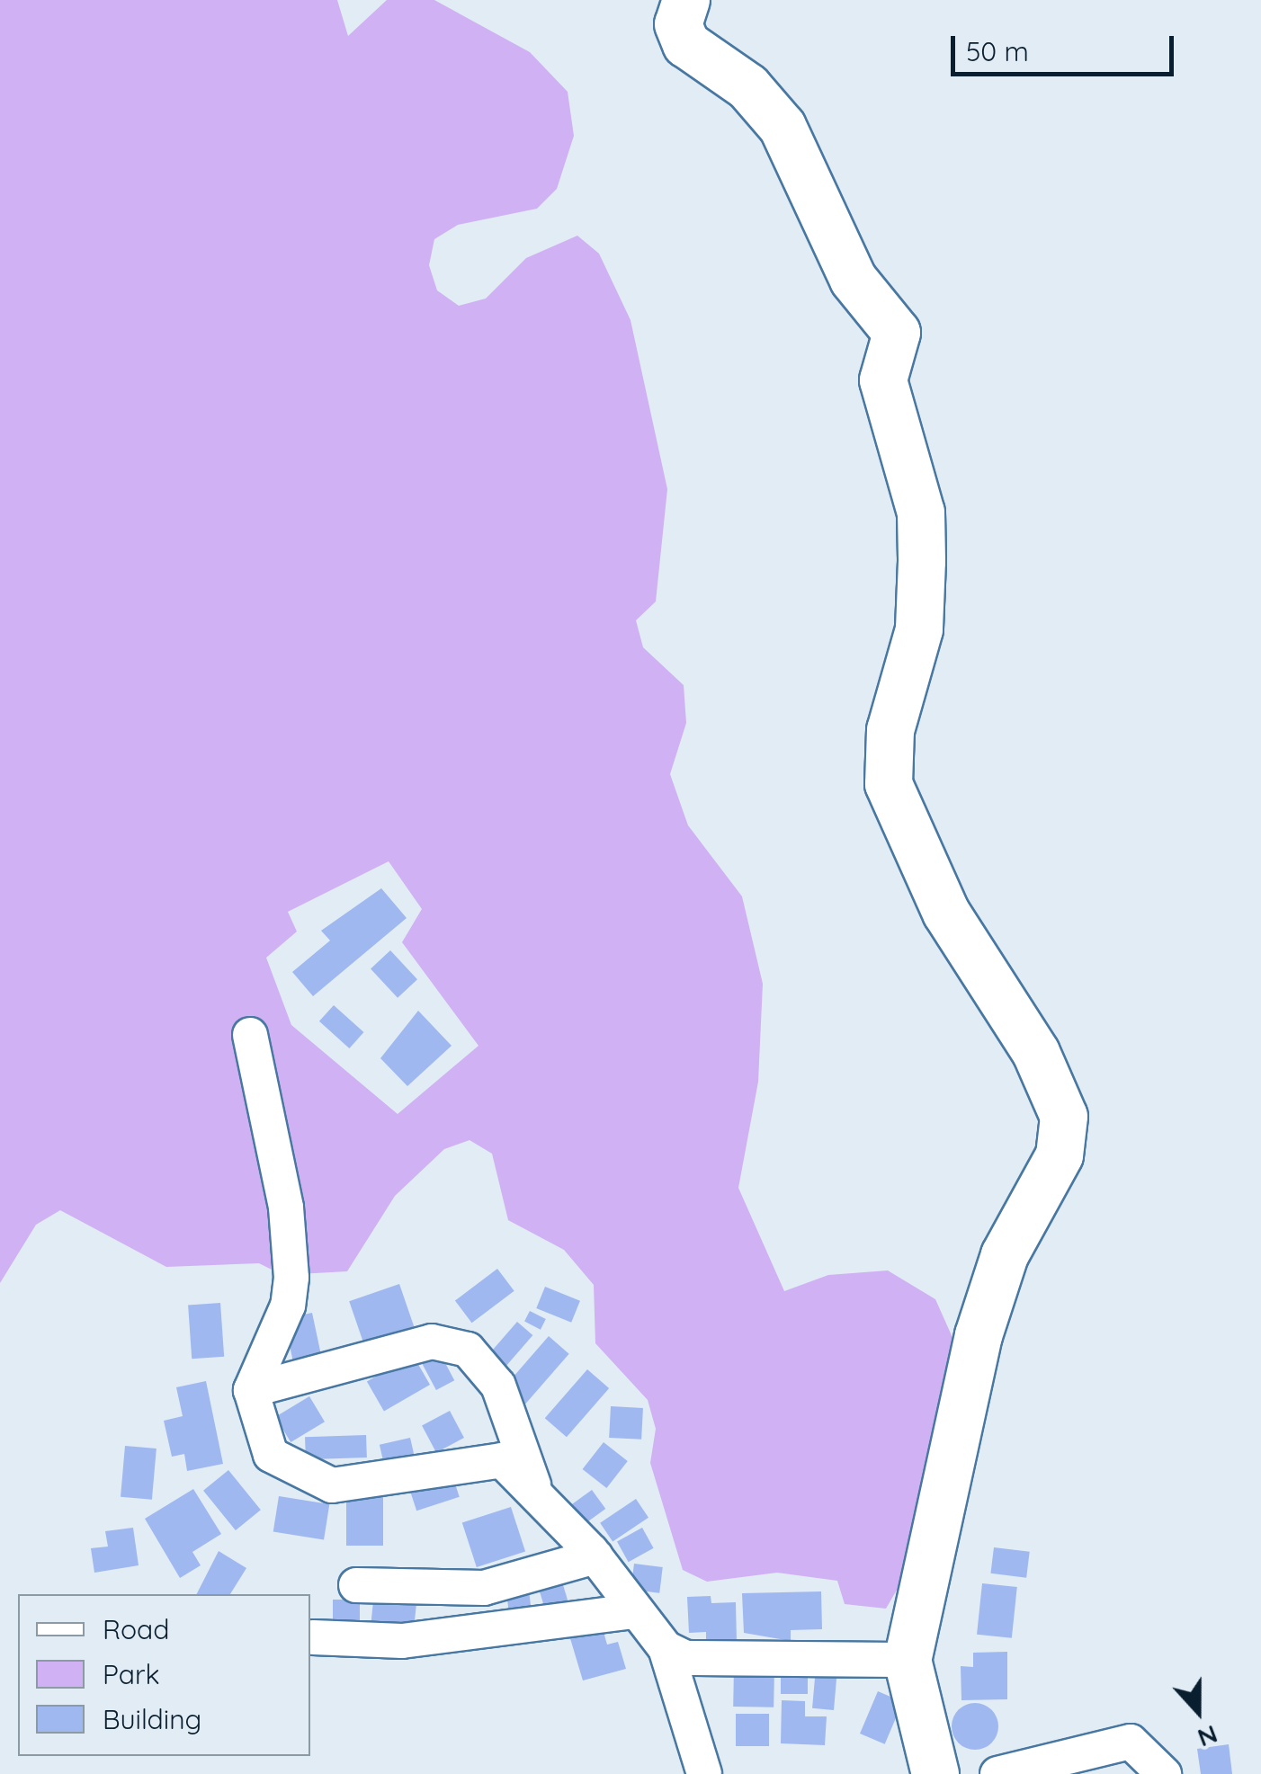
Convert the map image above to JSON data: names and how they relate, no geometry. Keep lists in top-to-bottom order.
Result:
{
  "legend": ["Road", "Park", "Building"],
  "scale_bar": "50 m",
  "north": "bottom"
}
